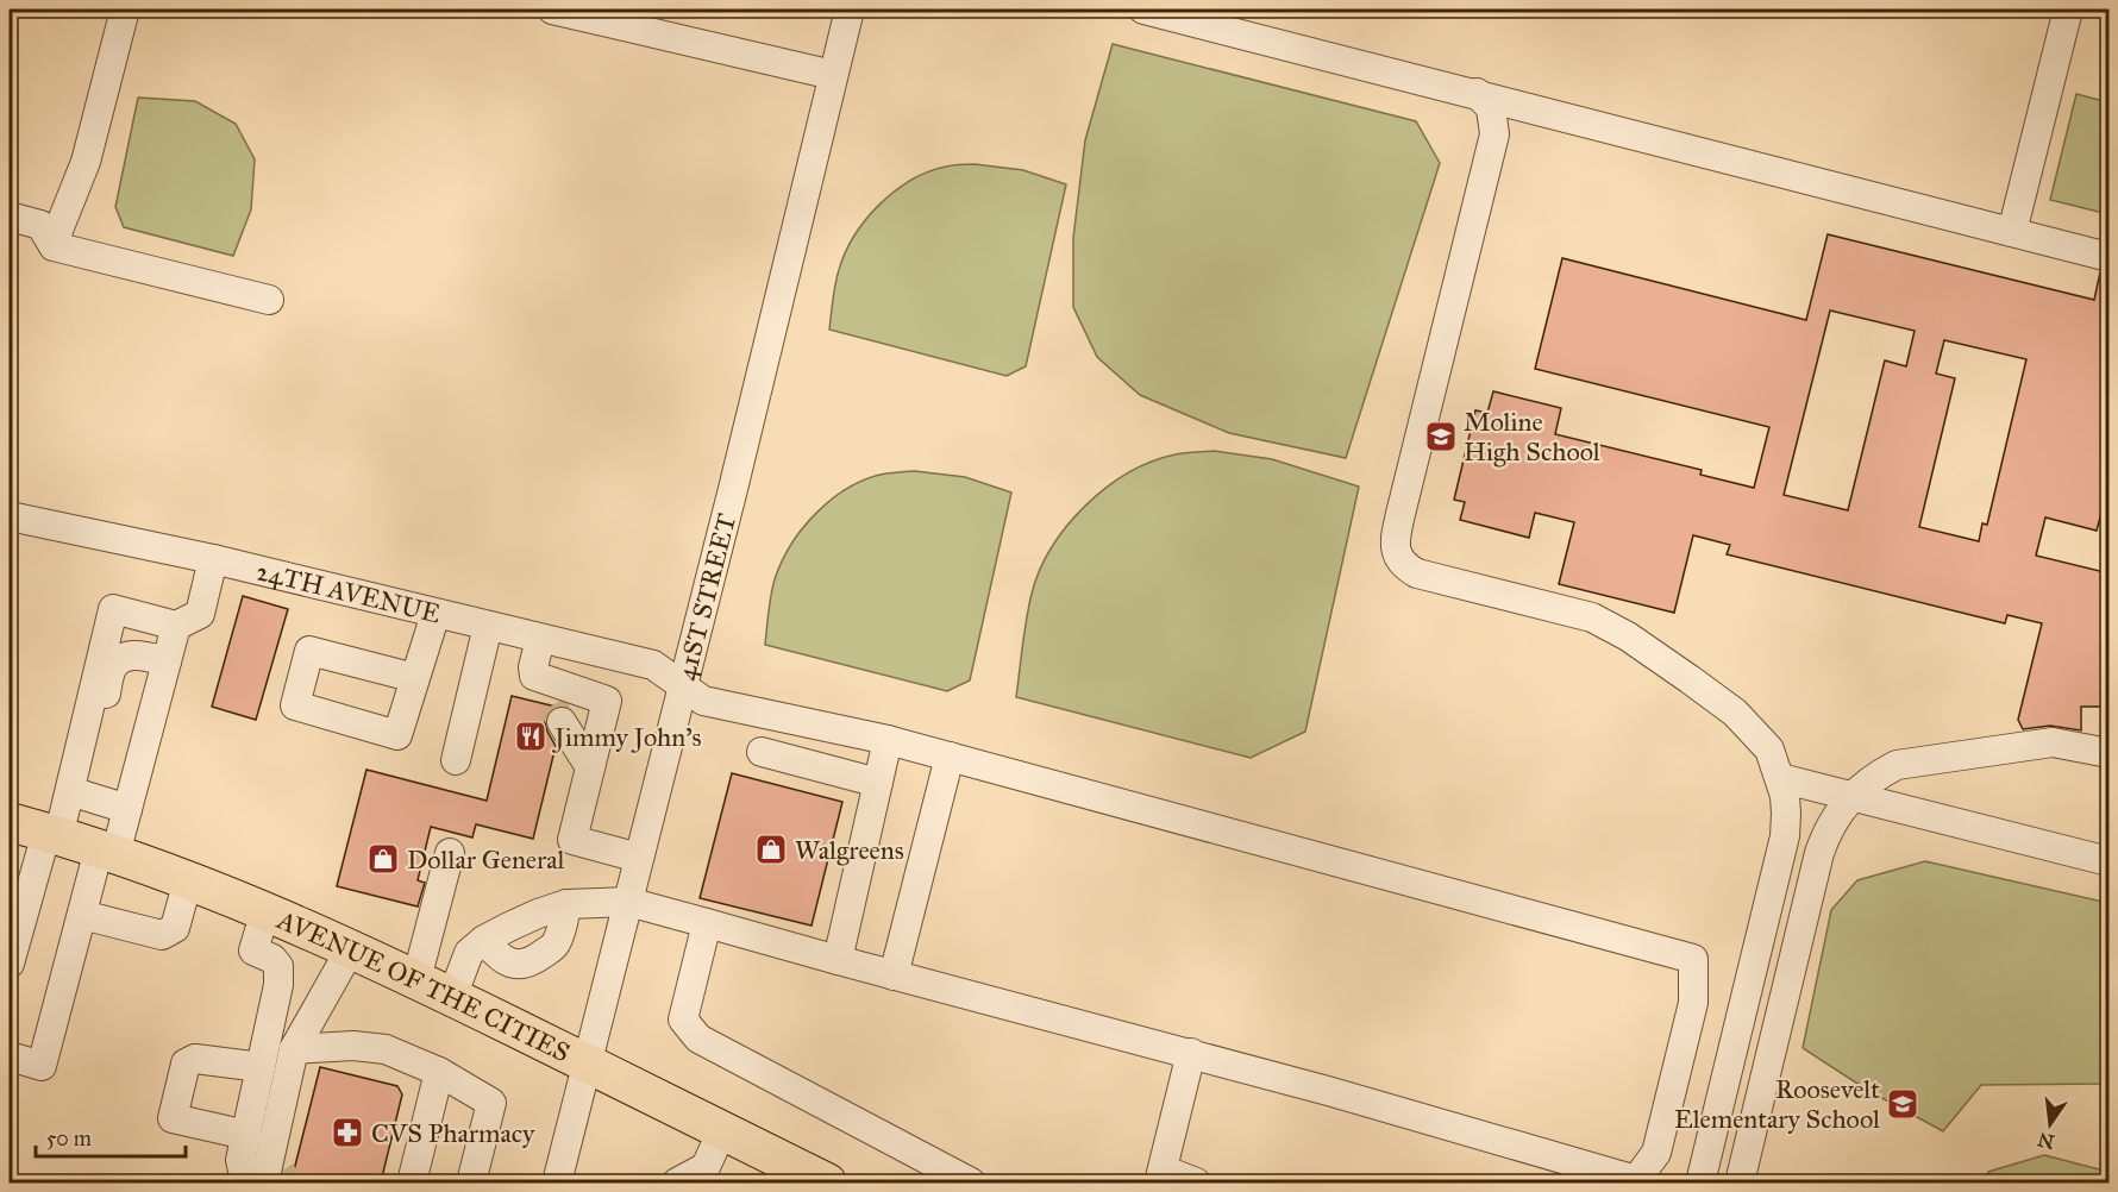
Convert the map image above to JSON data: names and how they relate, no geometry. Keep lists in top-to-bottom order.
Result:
{
  "streets": {
    "main road": ["AVENUE OF THE CITIES"],
    "street": ["24TH AVENUE", "41ST STREET"]
  },
  "crossings": [
    ["24TH AVENUE", "41ST STREET"],
    ["41ST STREET", "AVENUE OF THE CITIES"]
  ],
  "places": {
    "school or university": ["Moline High School", "Roosevelt Elementary School"],
    "restaurant": ["Jimmy John's"],
    "shop": ["Walgreens", "Dollar General"],
    "pharmacy": ["CVS Pharmacy"]
  },
  "scale_bar": "50 m",
  "north": "bottom"
}
